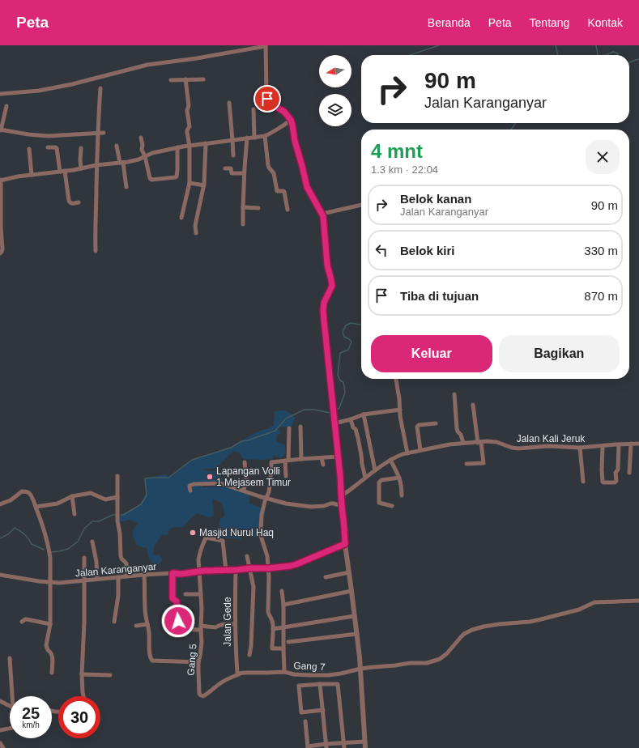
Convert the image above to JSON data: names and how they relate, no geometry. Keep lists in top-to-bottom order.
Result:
{
  "streets": {
    "street": [
      "Jalan Kali Jeruk",
      "Jalan Karanganyar",
      "Jalan Gede",
      "Gang 5",
      "Gang 7"
    ]
  },
  "crossings": [
    ["Jalan Karanganyar", "Jalan Gede"],
    ["Jalan Karanganyar", "Gang 5"],
    ["Jalan Gede", "Gang 5"]
  ],
  "places": ["Lapangan Volli 1 Mejasem Timur", "Masjid Nurul Haq"],
  "north": "left",
  "page": {
    "header": "Peta",
    "nav": [
      "Beranda",
      "Peta",
      "Tentang",
      "Kontak"
    ],
    "turn": ["90 m", "Jalan Karanganyar"],
    "heading": ["4 mnt", "1.3 km · 22:04"],
    "list": [
      {
        "name": "Belok kanan",
        "note": "Jalan Karanganyar",
        "value": "90 m"
      },
      {
        "name": "Belok kiri",
        "value": "330 m"
      },
      {
        "name": "Tiba di tujuan",
        "value": "870 m"
      }
    ],
    "buttons": ["Keluar", "Bagikan"],
    "speed": "25 km/h",
    "limit": "30"
  }
}
